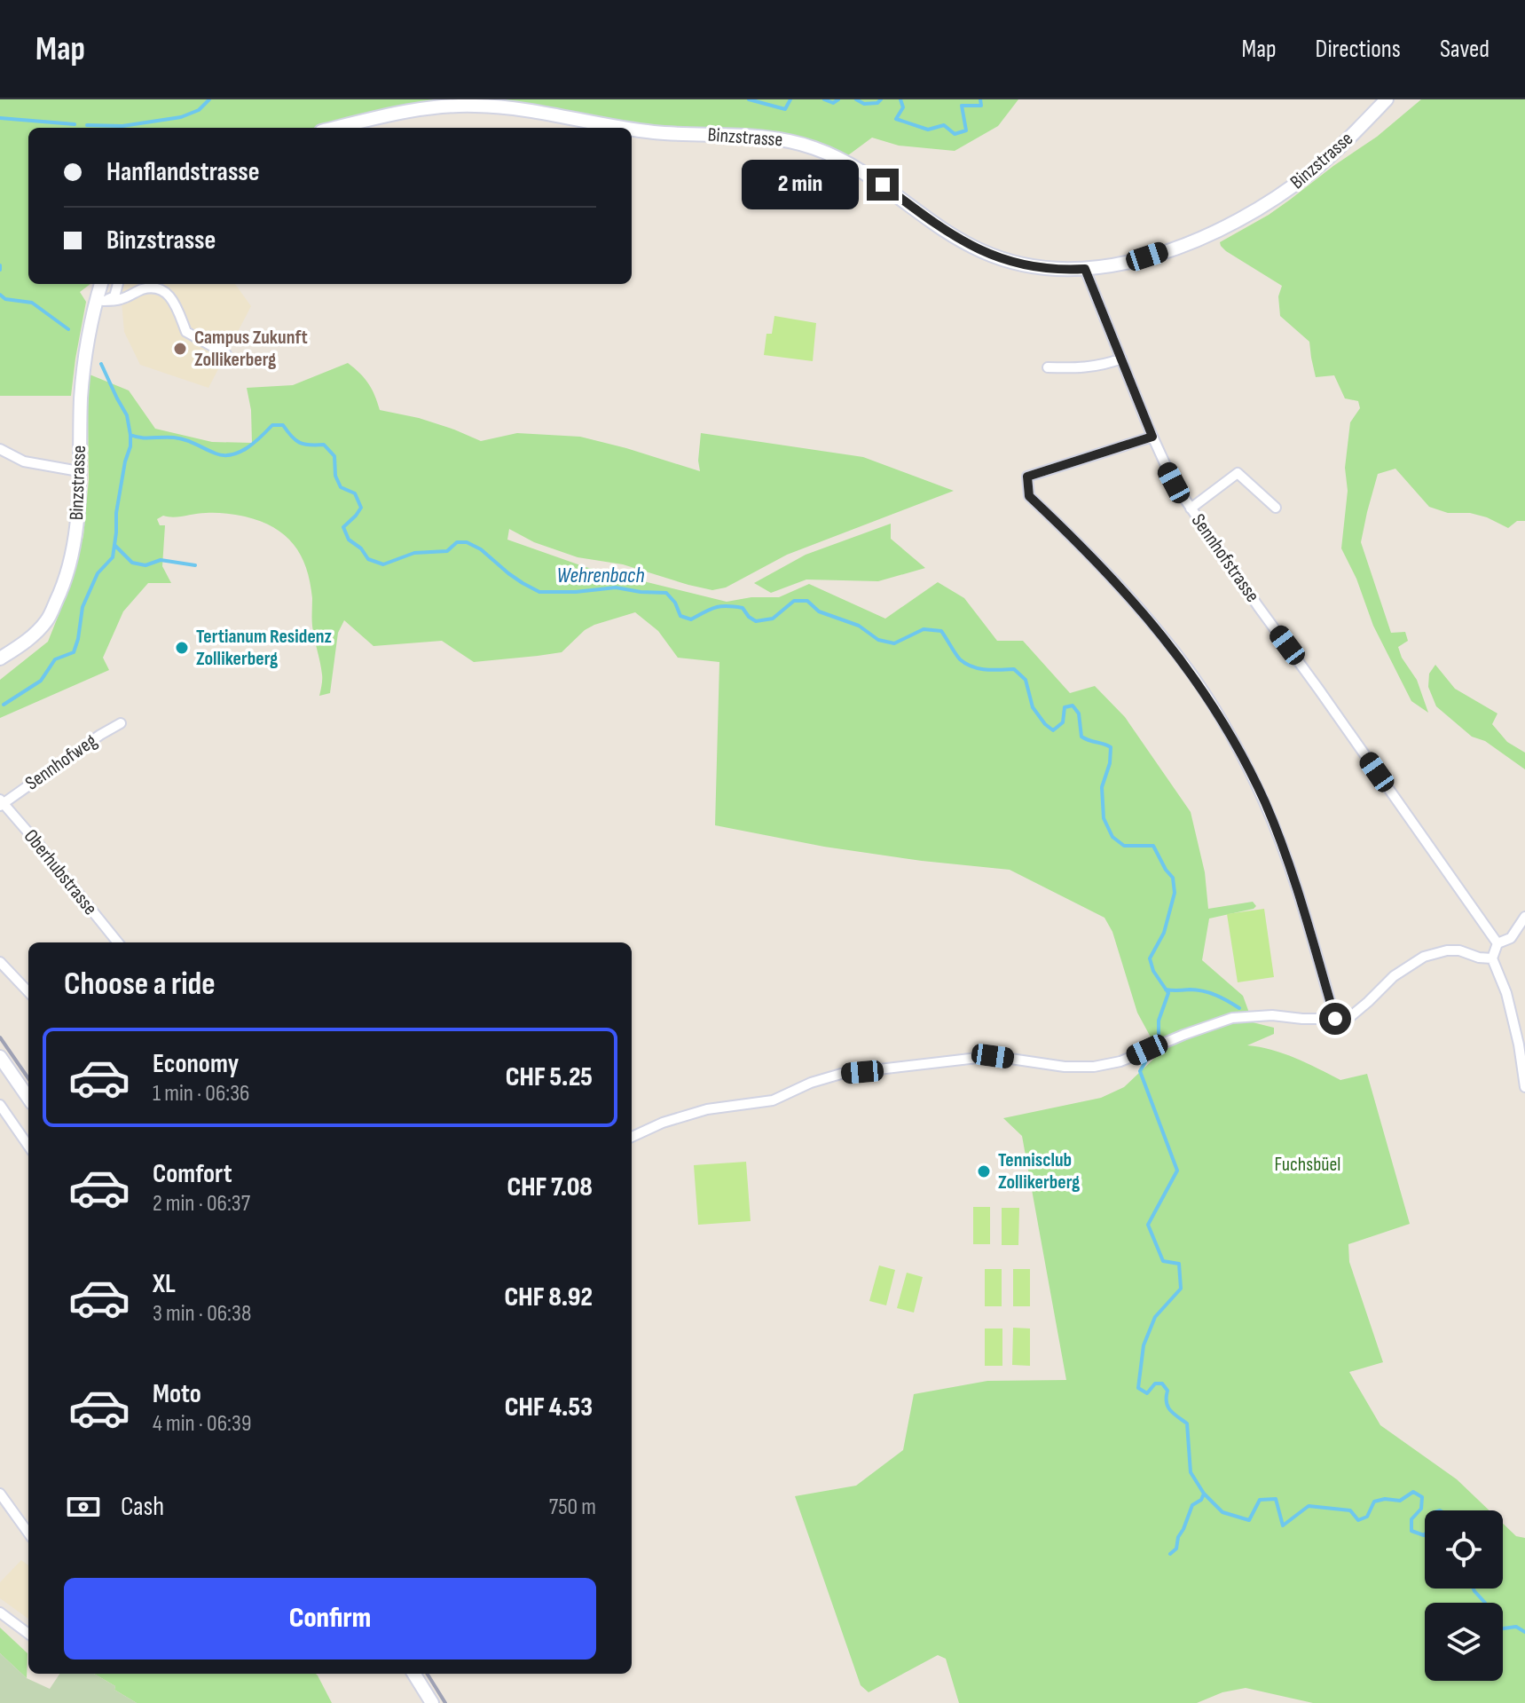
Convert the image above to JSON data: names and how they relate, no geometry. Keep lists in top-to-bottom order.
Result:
{
  "streets": {
    "main road": ["Binzstrasse"],
    "street": ["Sennhofstrasse", "Sennhofweg", "Oberhubstrasse"]
  },
  "crossings": [
    ["Binzstrasse", "Sennhofstrasse"],
    ["Sennhofweg", "Oberhubstrasse"]
  ],
  "water": ["Wehrenbach"],
  "parks": ["Fuchsbüel"],
  "places": ["Campus Zukunft Zollikerberg", "Tertianum Residenz Zollikerberg", "Tennisclub Zollikerberg"],
  "page": {
    "header": "Map",
    "nav": ["Map", "Directions", "Saved"],
    "banner": ["Hanflandstrasse", "Binzstrasse"],
    "bubble": "2 min",
    "heading": "Choose a ride",
    "list": [
      {
        "name": "Economy",
        "note": "1 min · 06:36",
        "value": "CHF 5.25"
      },
      {
        "name": "Comfort",
        "note": "2 min · 06:37",
        "value": "CHF 7.08"
      },
      {
        "name": "XL",
        "note": "3 min · 06:38",
        "value": "CHF 8.92"
      },
      {
        "name": "Moto",
        "note": "4 min · 06:39",
        "value": "CHF 4.53"
      }
    ],
    "pay": ["Cash", "750 m"],
    "buttons": "Confirm"
  }
}
